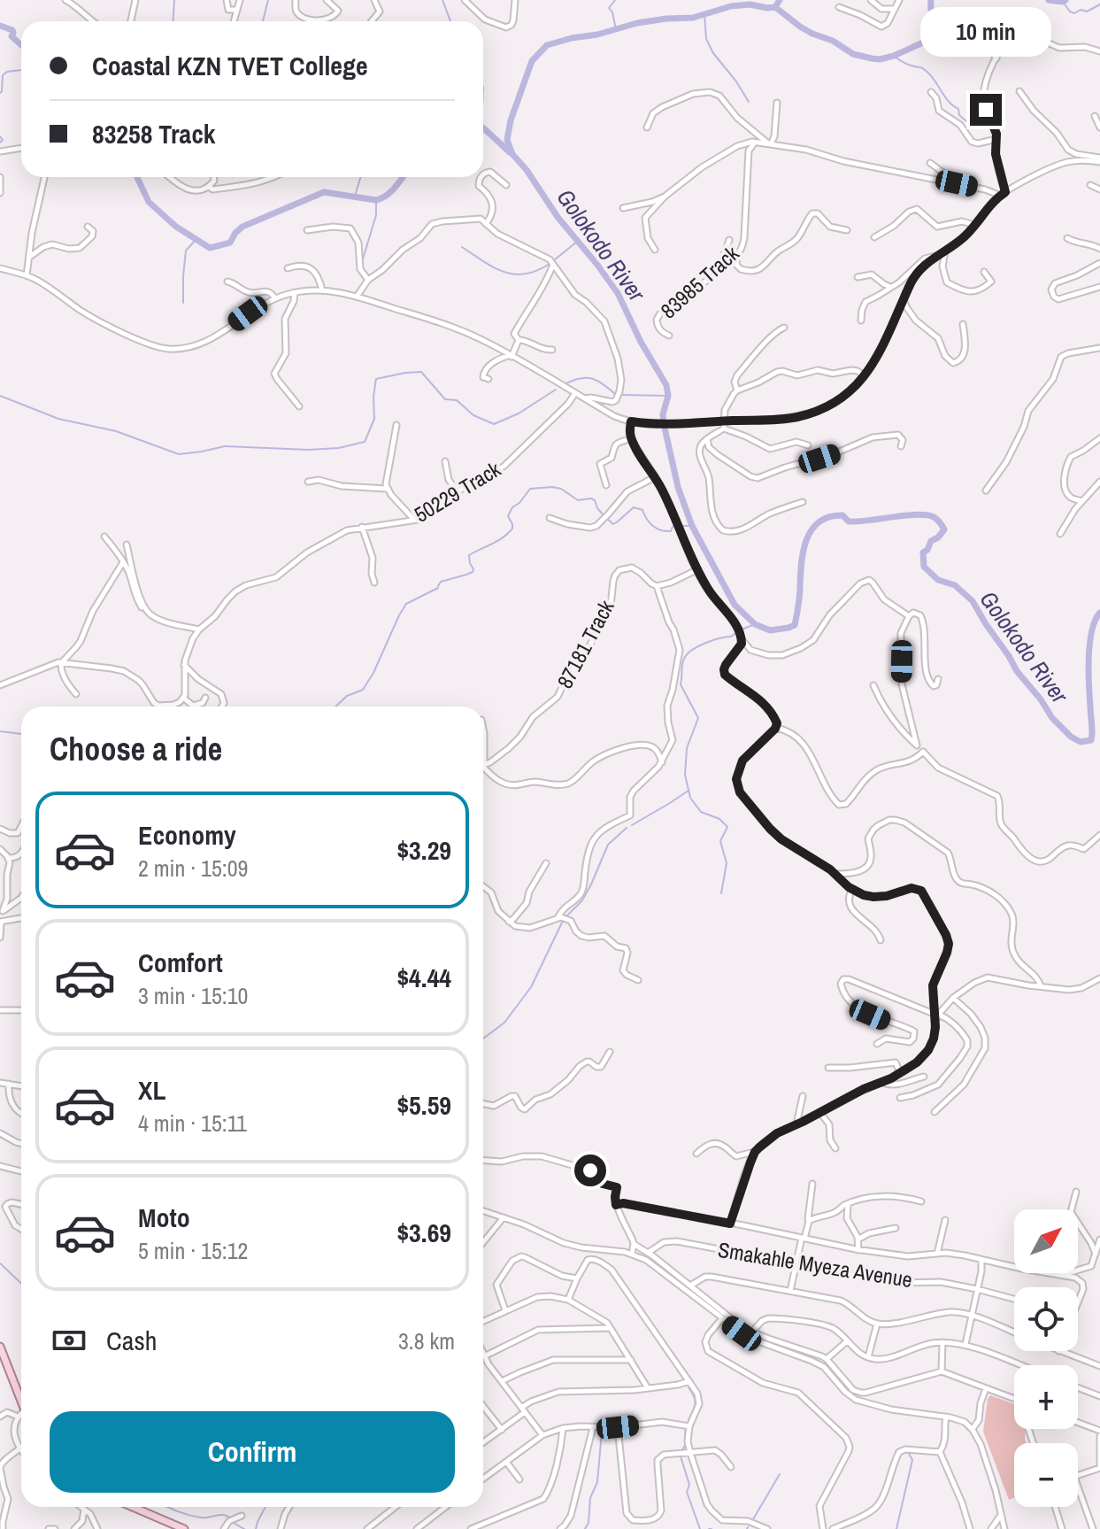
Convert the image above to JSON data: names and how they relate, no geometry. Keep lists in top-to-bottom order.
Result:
{
  "streets": {
    "street": [
      "83985 Track",
      "50229 Track",
      "87181 Track",
      "Smakahle Myeza Avenue"
    ]
  },
  "water": ["Golokodo River"],
  "north": "top right",
  "page": {
    "bubble": "10 min",
    "banner": ["Coastal KZN TVET College", "83258 Track"],
    "heading": "Choose a ride",
    "list": [
      {
        "name": "Economy",
        "note": "2 min · 15:09",
        "value": "$3.29"
      },
      {
        "name": "Comfort",
        "note": "3 min · 15:10",
        "value": "$4.44"
      },
      {
        "name": "XL",
        "note": "4 min · 15:11",
        "value": "$5.59"
      },
      {
        "name": "Moto",
        "note": "5 min · 15:12",
        "value": "$3.69"
      }
    ],
    "map_buttons": ["+", "−"],
    "pay": ["Cash", "3.8 km"],
    "buttons": "Confirm"
  }
}
